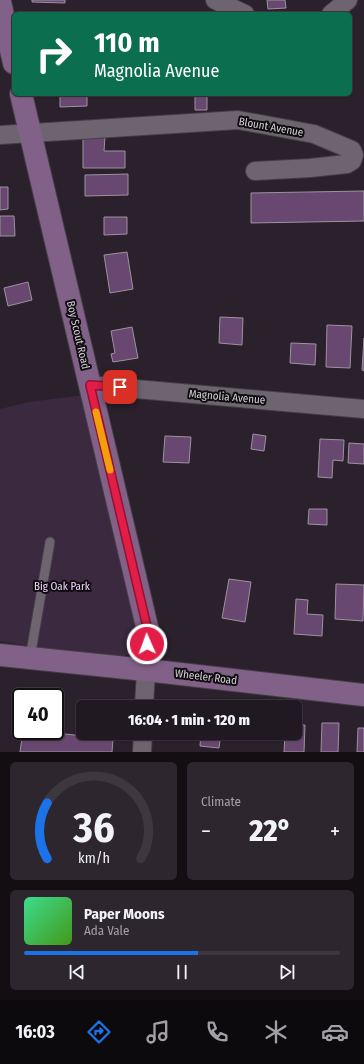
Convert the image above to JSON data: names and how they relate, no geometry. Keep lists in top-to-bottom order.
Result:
{
  "streets": {
    "street": [
      "Blount Avenue",
      "Boy Scout Road",
      "Magnolia Avenue",
      "Wheeler Road"
    ]
  },
  "crossings": [
    ["Blount Avenue", "Boy Scout Road"],
    ["Boy Scout Road", "Magnolia Avenue"],
    ["Boy Scout Road", "Wheeler Road"]
  ],
  "parks": ["Big Oak Park"],
  "page": {
    "turn": ["110 m", "Magnolia Avenue"],
    "limit": "40",
    "trip": "16:04 · 1 min · 120 m",
    "tile": "Climate",
    "heat": ["−", "22°", "+"],
    "song": ["Paper Moons", "Ada Vale"],
    "tabs": "16:03",
    "gauge": ["36", "km/h"]
  }
}
